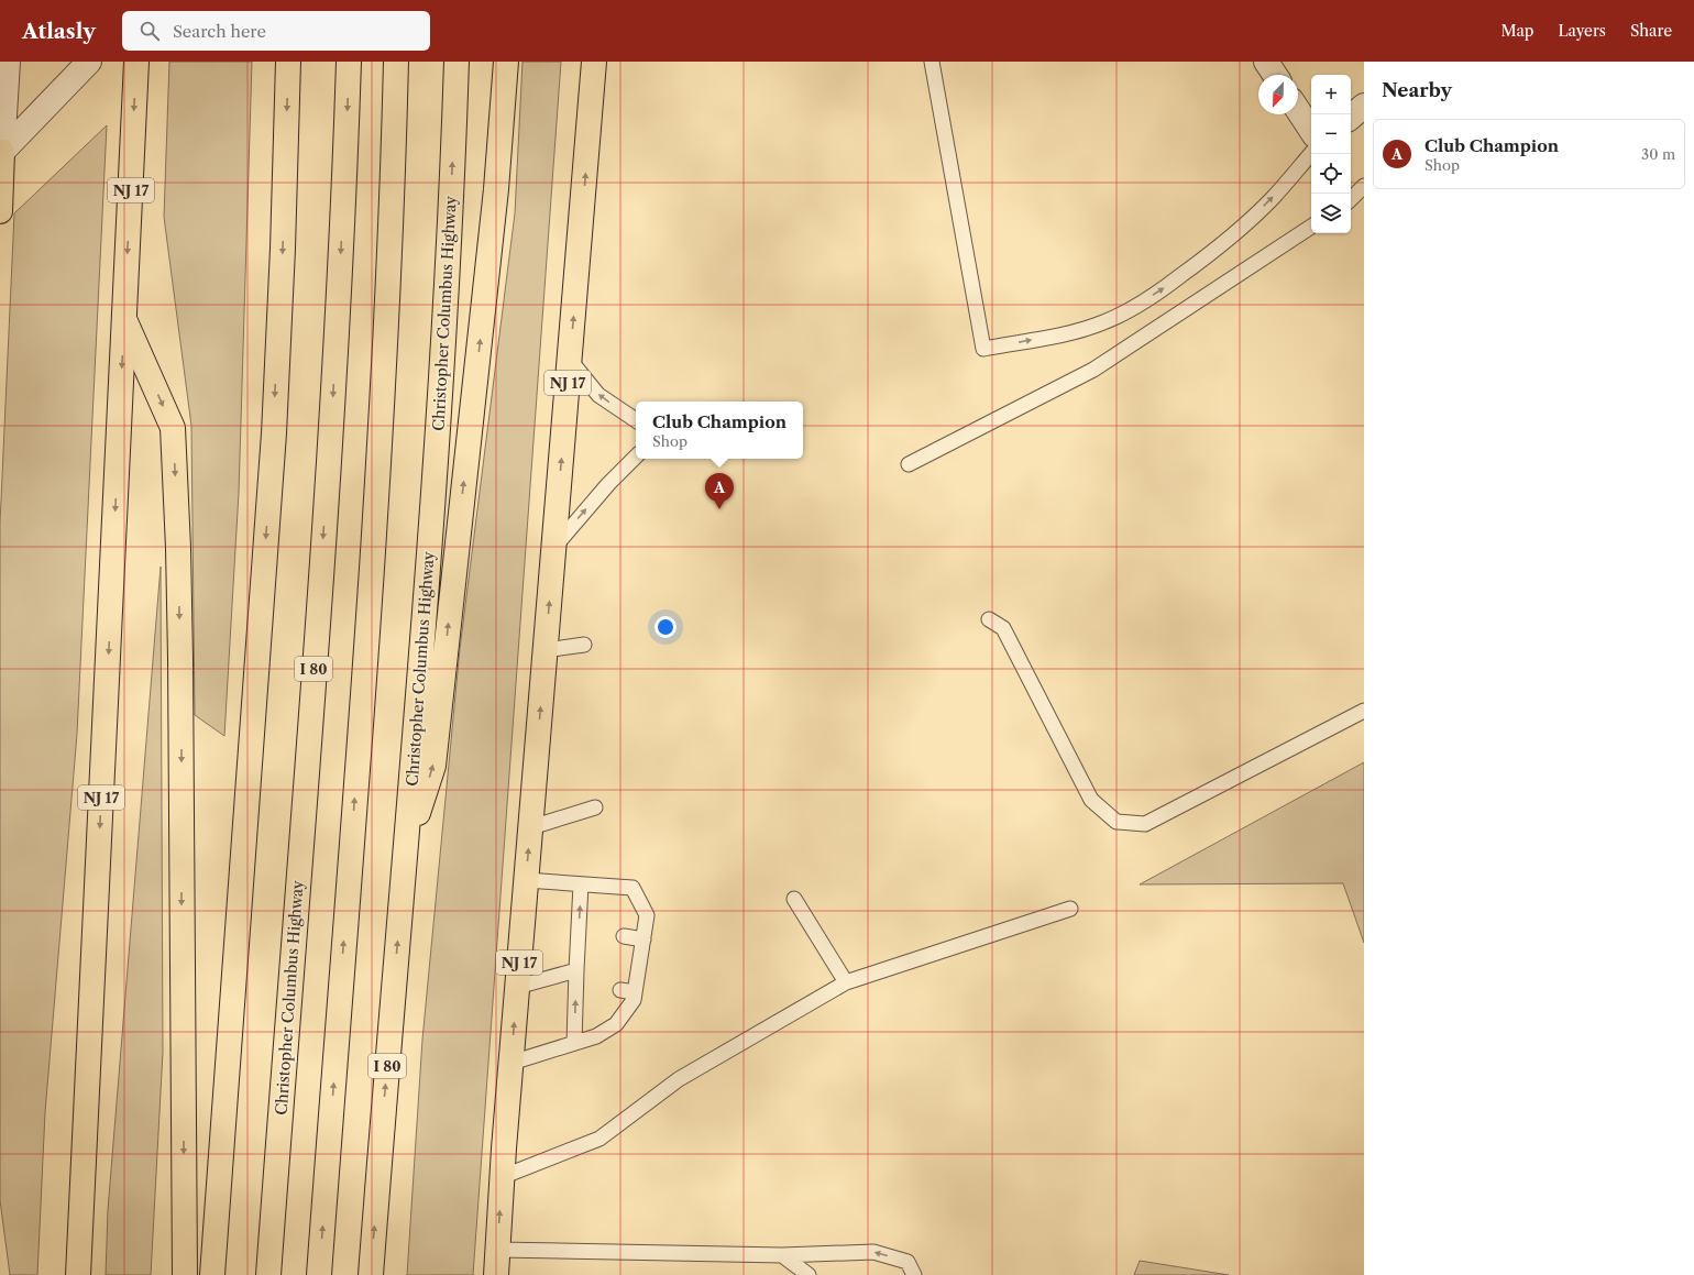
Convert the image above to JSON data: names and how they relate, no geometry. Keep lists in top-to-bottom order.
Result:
{
  "streets": {
    "highway": ["NJ 17", "Christopher Columbus Highway", "I 80"]
  },
  "north": "bottom left",
  "page": {
    "header": "Atlasly",
    "search": "Search here",
    "nav": ["Map", "Layers", "Share"],
    "heading": "Nearby",
    "map_buttons": ["+", "−"],
    "list": [
      {
        "mark": "A",
        "name": "Club Champion",
        "note": "Shop",
        "value": "30 m"
      }
    ],
    "popup": ["Club Champion", "Shop"],
    "pins": "A"
  }
}
